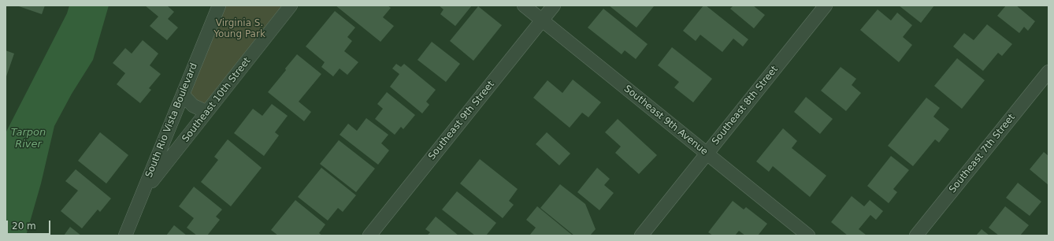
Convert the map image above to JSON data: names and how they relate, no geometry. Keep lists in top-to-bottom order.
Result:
{
  "streets": {
    "street": [
      "Southeast 10th Street",
      "Southeast 8th Street",
      "South Rio Vista Boulevard",
      "Southeast 9th Street",
      "Southeast 9th Avenue",
      "Southeast 7th Street"
    ]
  },
  "crossings": [
    ["Southeast 10th Street", "South Rio Vista Boulevard"],
    ["Southeast 8th Street", "Southeast 9th Avenue"],
    ["Southeast 9th Street", "Southeast 9th Avenue"]
  ],
  "water": ["Tarpon River"],
  "parks": ["Virginia S. Young Park"],
  "scale_bar": "20 m"
}
